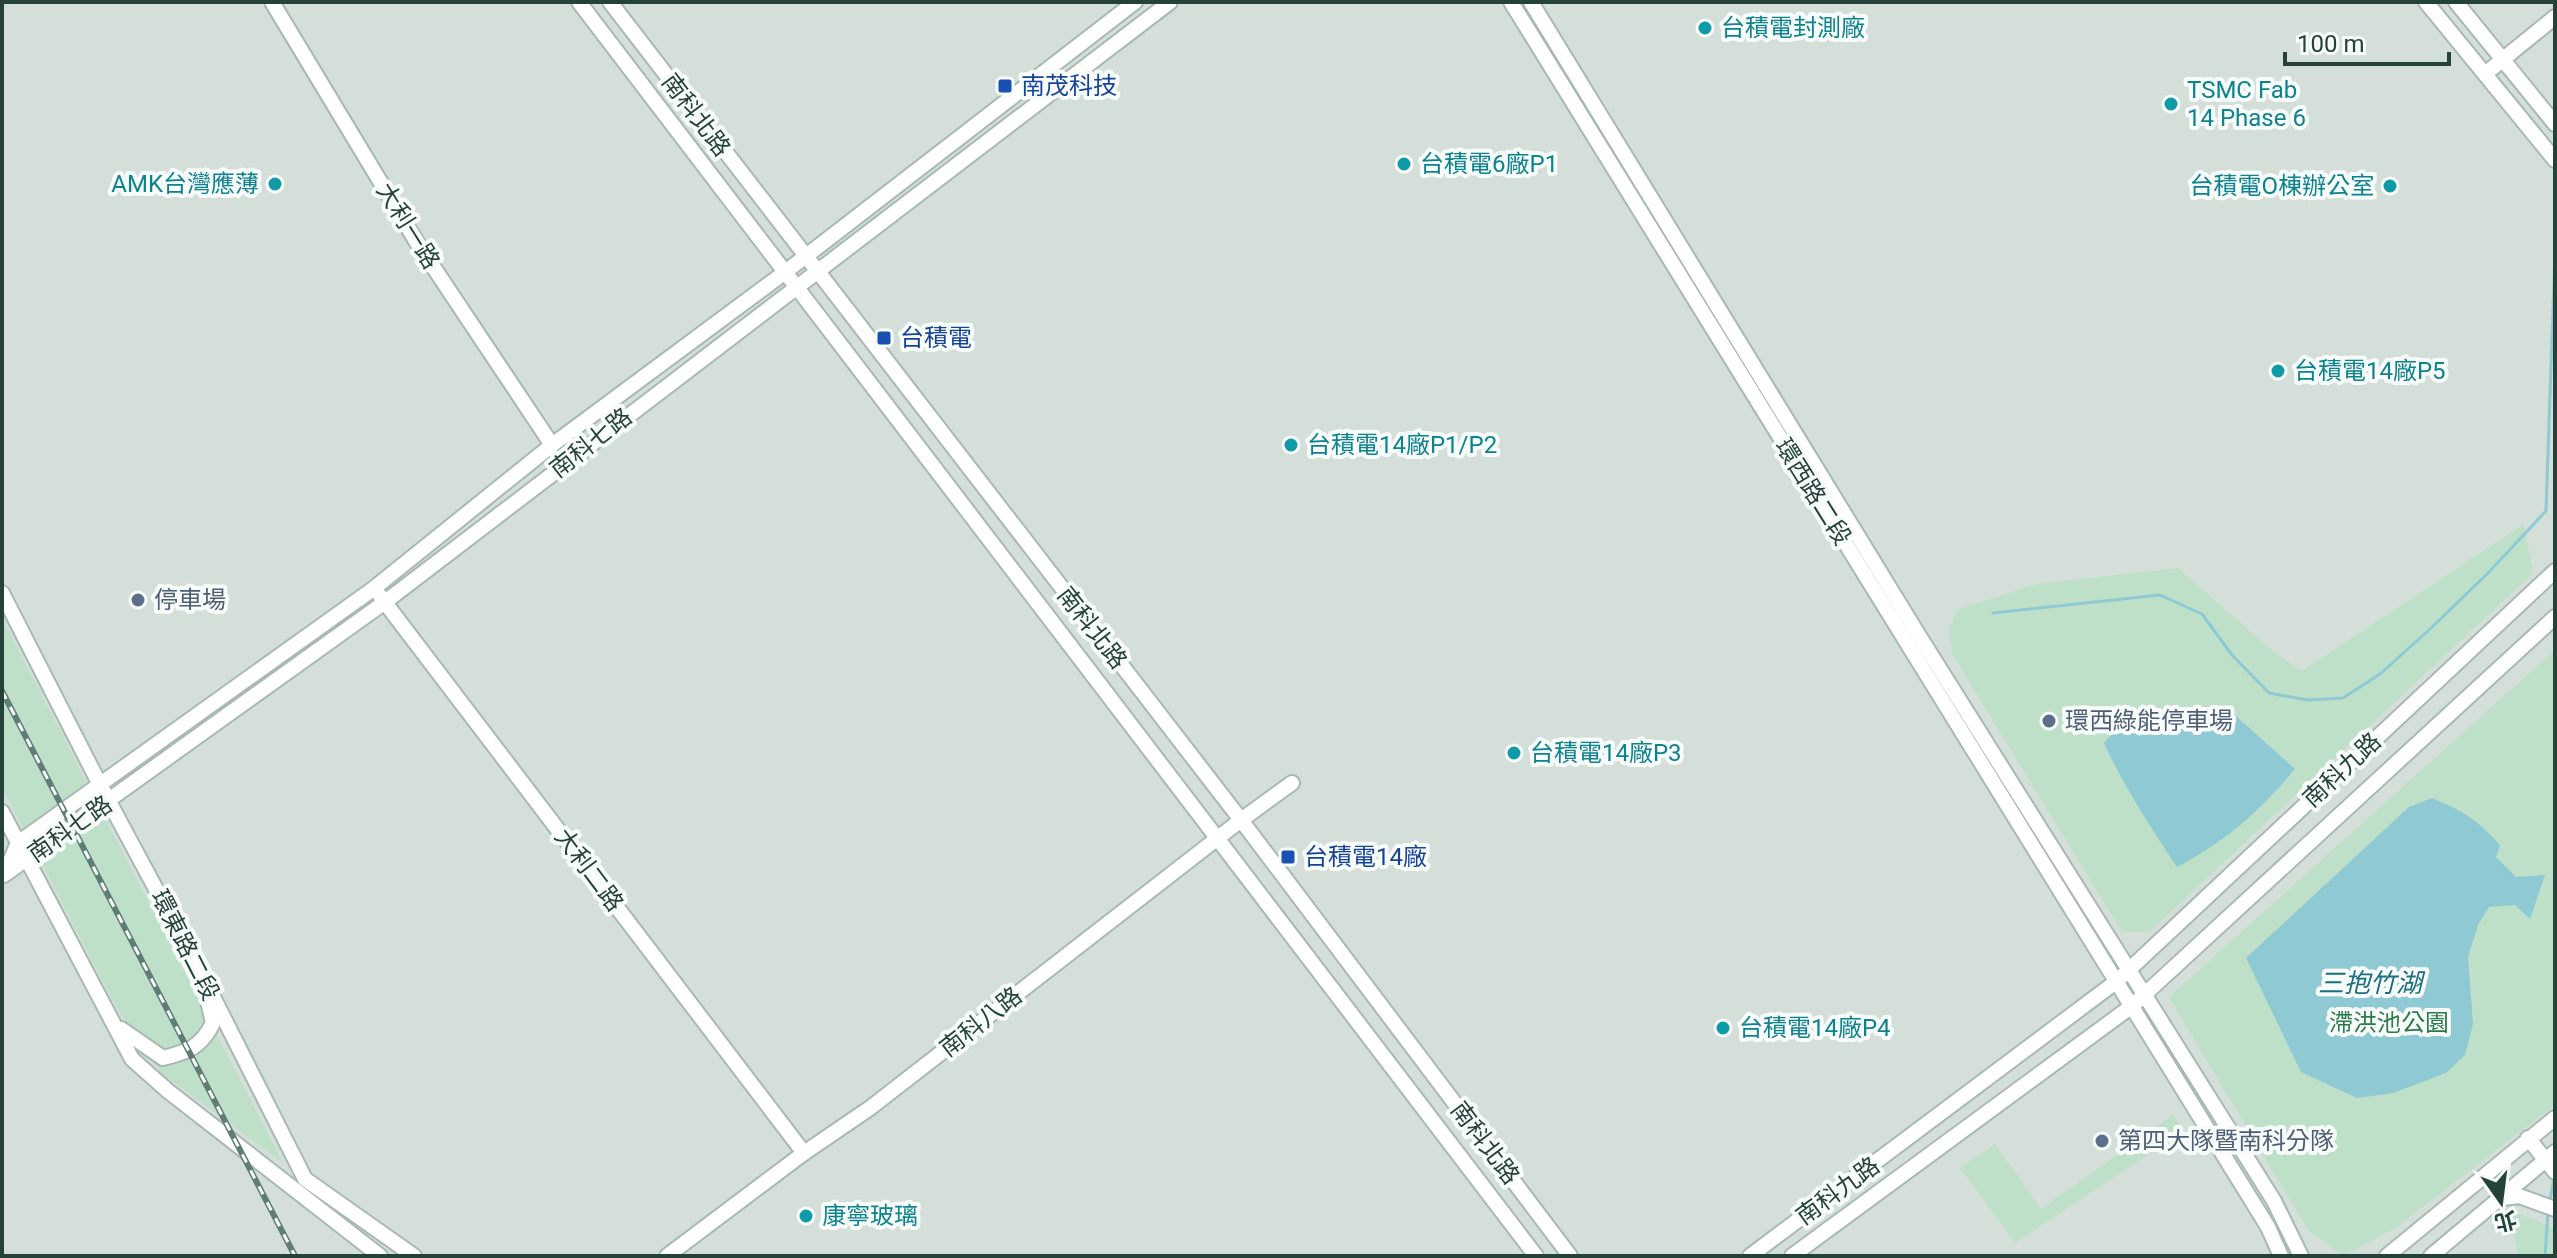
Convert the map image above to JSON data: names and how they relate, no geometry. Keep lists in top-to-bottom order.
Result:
{
  "streets": {
    "street": [
      "南科北路",
      "大利一路",
      "南科七路",
      "環西路二段",
      "南科九路",
      "大利二路",
      "環東路二段",
      "南科八路"
    ]
  },
  "crossings": [
    ["南科北路", "南科七路"],
    ["南科北路", "南科八路"],
    ["大利一路", "南科七路"],
    ["南科七路", "大利二路"],
    ["南科七路", "環東路二段"],
    ["環西路二段", "南科九路"],
    ["大利二路", "南科八路"]
  ],
  "water": ["三抱竹湖"],
  "parks": ["滯洪池公園"],
  "places": {
    "other": [
      "台積電封測廠",
      "TSMC Fab 14 Phase 6",
      "台積電6廠P1",
      "AMK台灣應薄",
      "台積電O棟辦公室",
      "台積電14廠P5",
      "台積電14廠P1/P2",
      "停車場",
      "環西綠能停車場",
      "台積電14廠P3",
      "台積電14廠P4",
      "第四大隊暨南科分隊",
      "康寧玻璃"
    ],
    "transit": ["南茂科技", "台積電", "台積電14廠"]
  },
  "scale_bar": "100 m",
  "north": "bottom"
}
